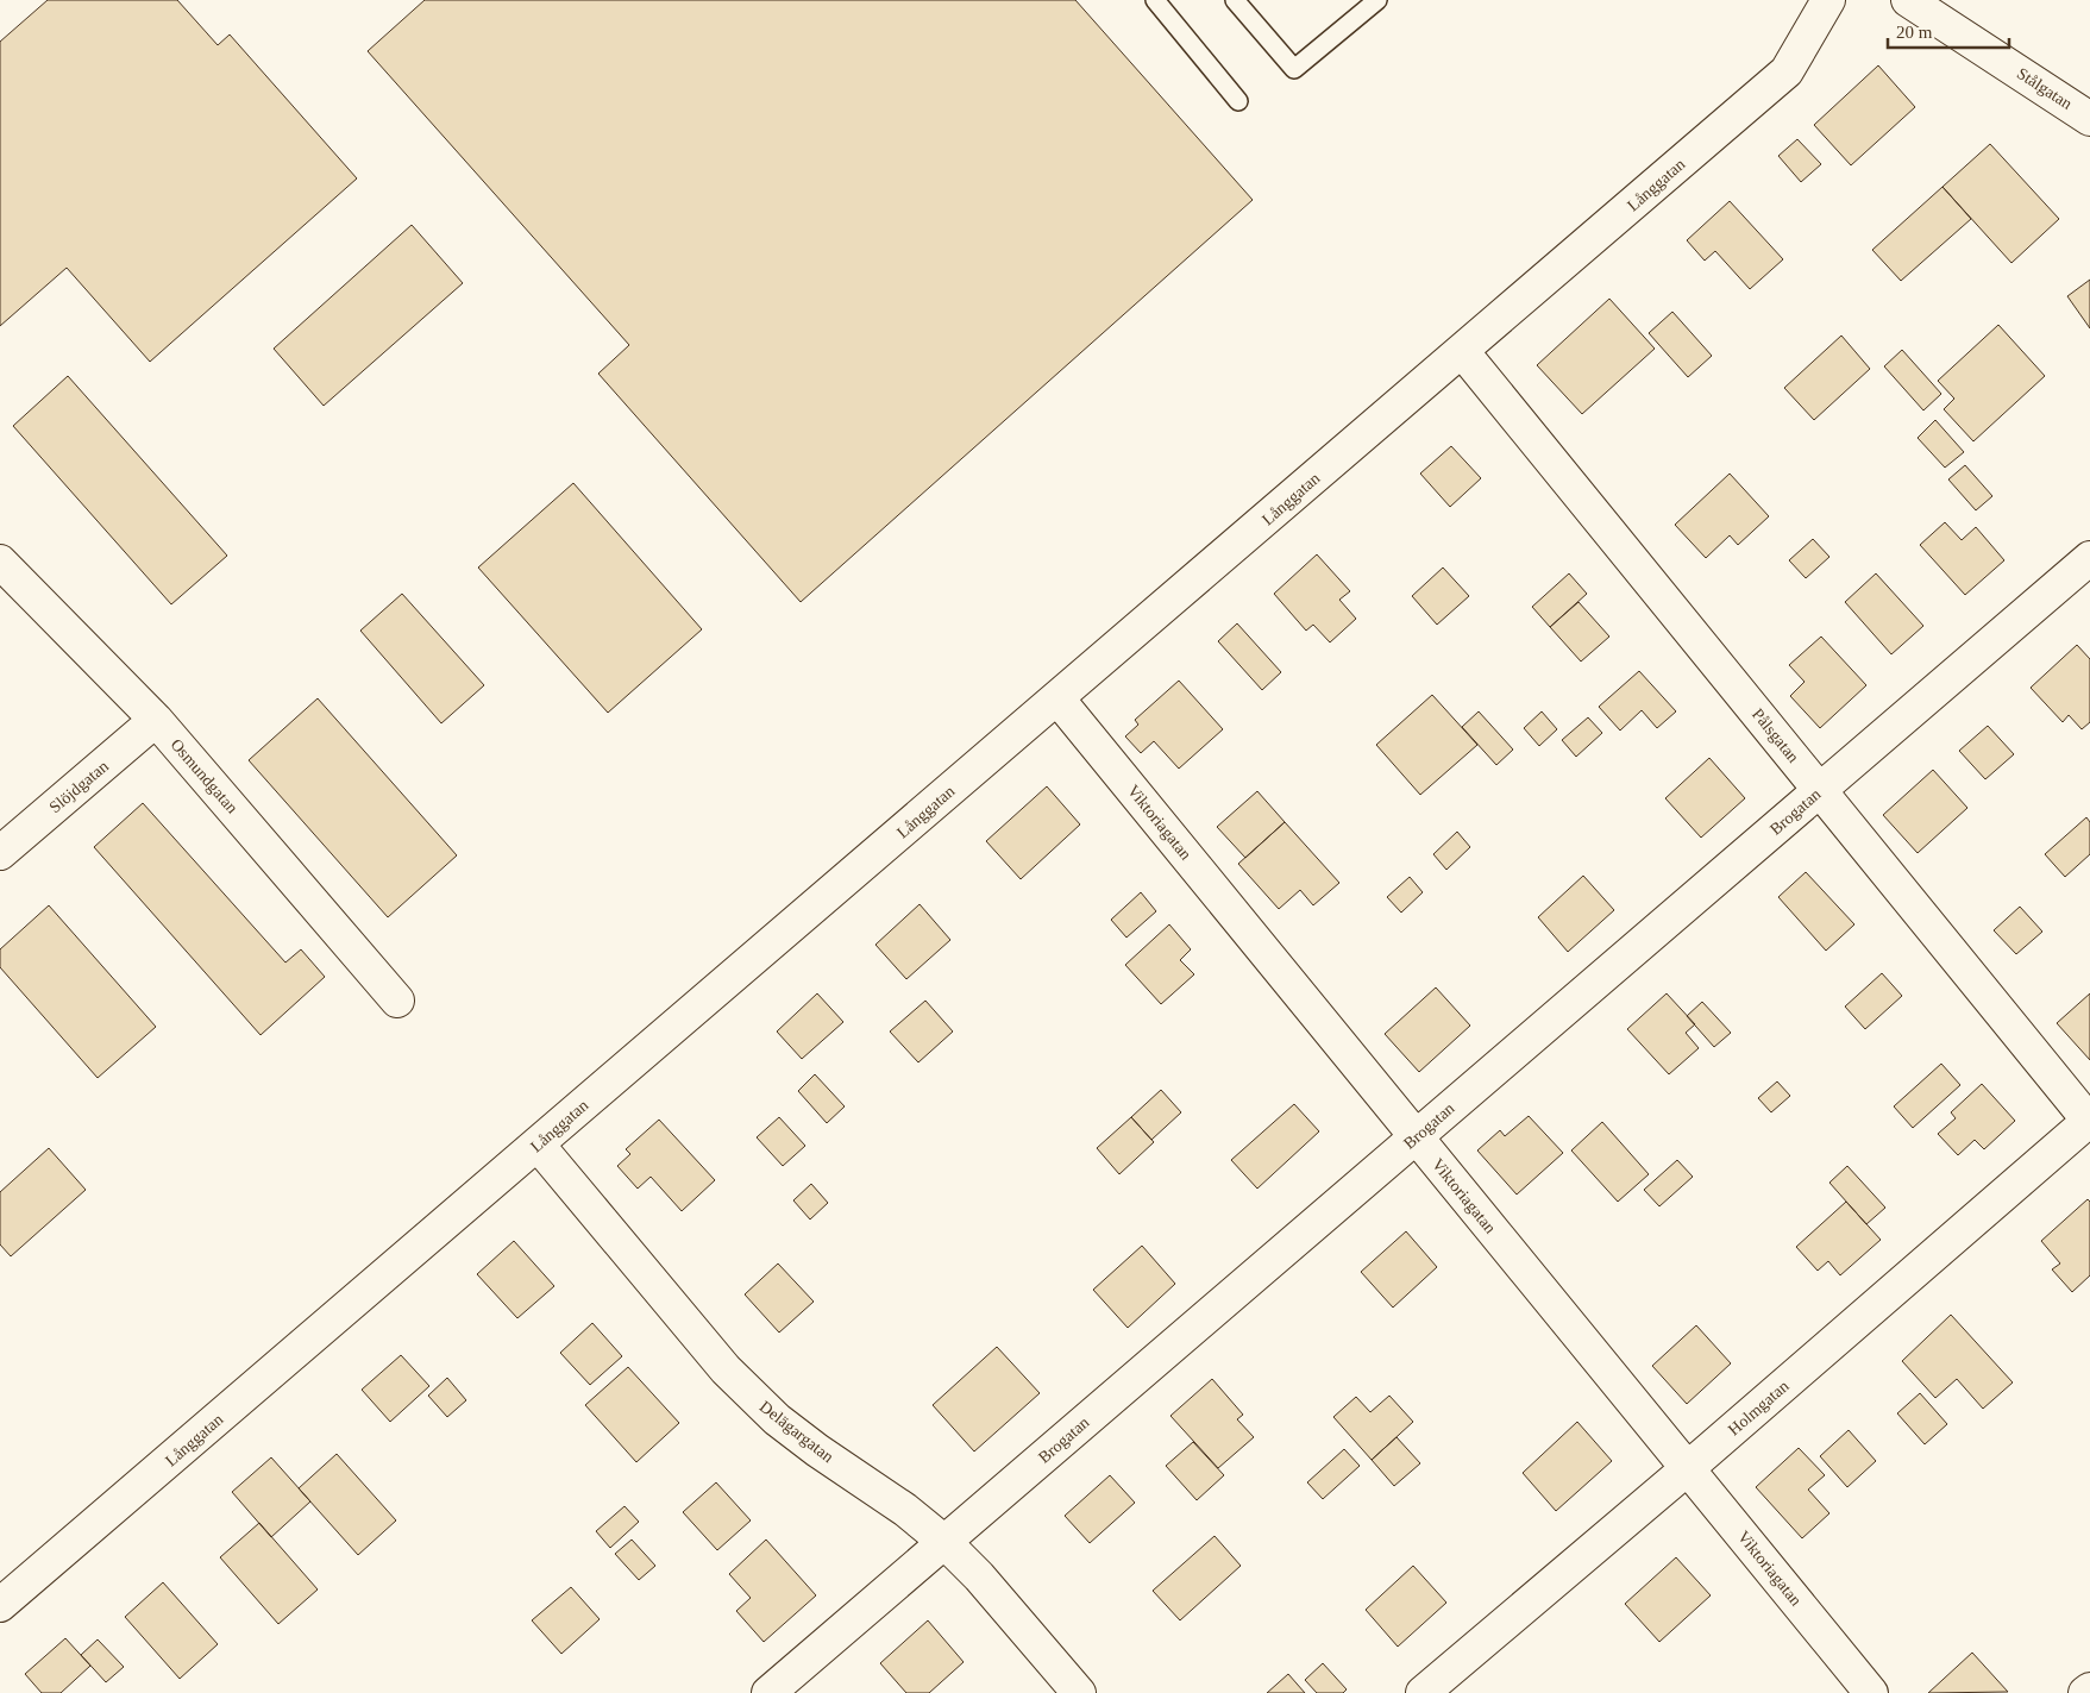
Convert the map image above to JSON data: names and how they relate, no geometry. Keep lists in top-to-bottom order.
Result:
{
  "streets": {
    "street": [
      "Stålgatan",
      "Långgatan",
      "Pålsgatan",
      "Osmundgatan",
      "Slöjdgatan",
      "Brogatan",
      "Viktoriagatan",
      "Holmgatan",
      "Delägargatan"
    ]
  },
  "crossings": [
    ["Långgatan", "Pålsgatan"],
    ["Långgatan", "Viktoriagatan"],
    ["Långgatan", "Delägargatan"],
    ["Pålsgatan", "Brogatan"],
    ["Pålsgatan", "Holmgatan"],
    ["Osmundgatan", "Slöjdgatan"],
    ["Brogatan", "Viktoriagatan"],
    ["Brogatan", "Delägargatan"],
    ["Viktoriagatan", "Holmgatan"]
  ],
  "scale_bar": "20 m"
}
